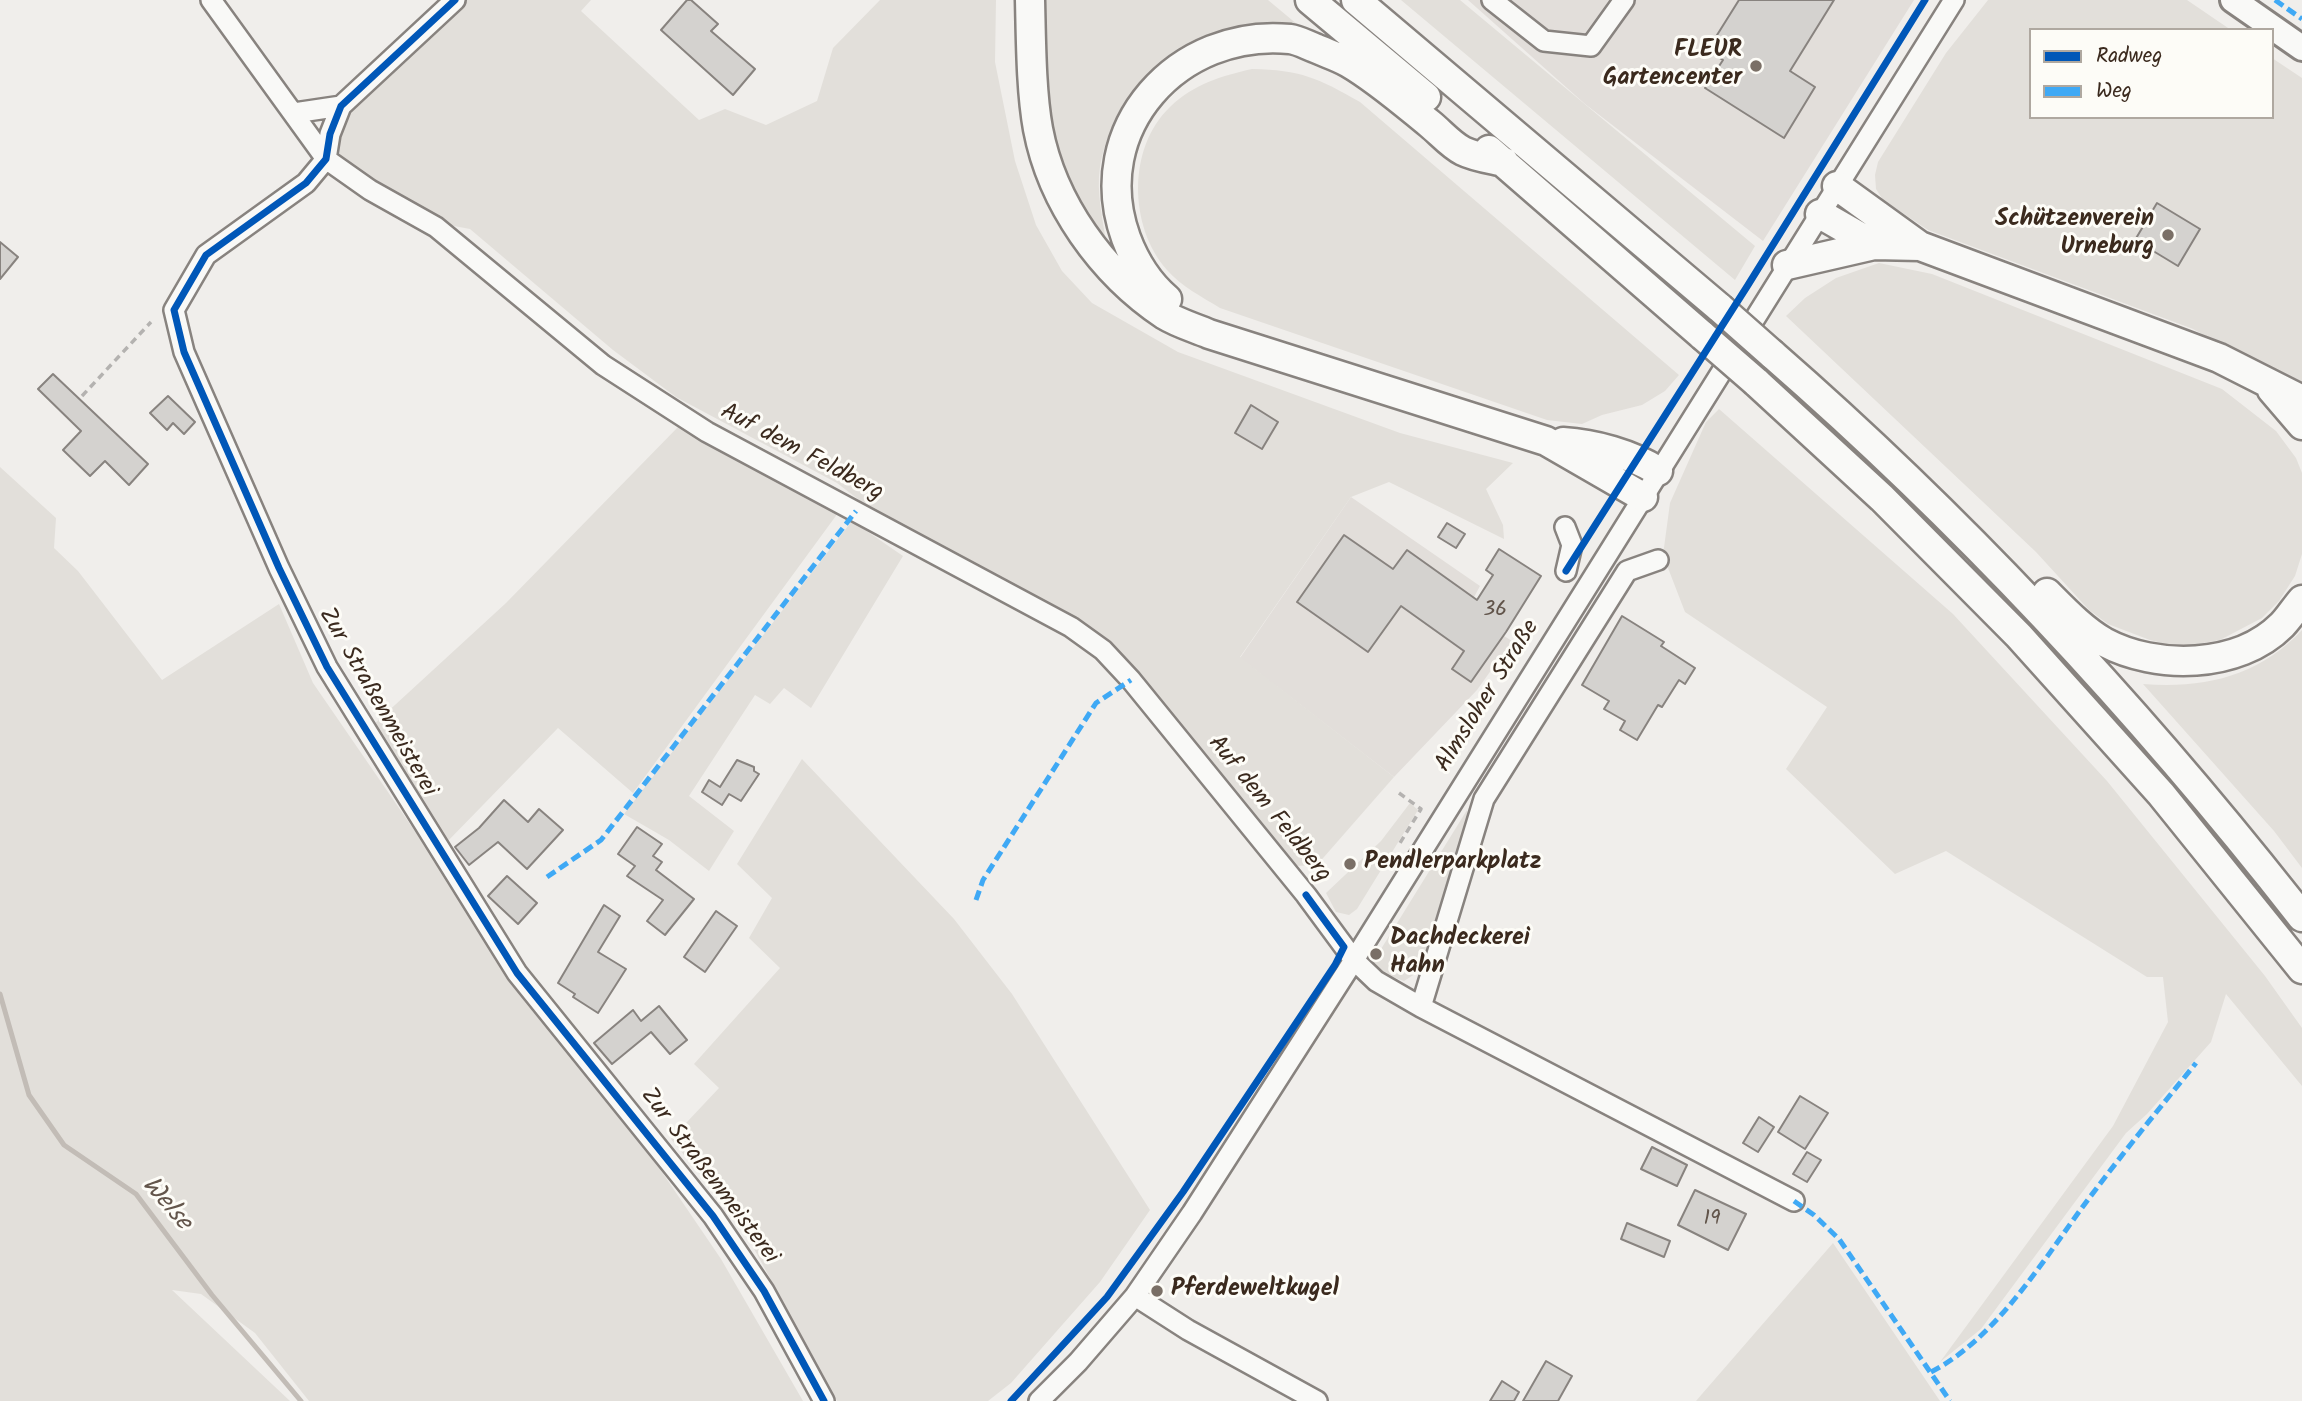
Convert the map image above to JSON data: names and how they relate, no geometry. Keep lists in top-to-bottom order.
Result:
{
  "streets": {
    "street": ["Auf dem Feldberg", "Almsloher Straße", "Zur Straßenmeisterei"]
  },
  "crossings": [
    ["Auf dem Feldberg", "Almsloher Straße"],
    ["Auf dem Feldberg", "Zur Straßenmeisterei"]
  ],
  "water": ["Welse"],
  "places": [
    "FLEUR Gartencenter",
    "Schützenverein Urneburg",
    "Pendlerparkplatz",
    "Dachdeckerei Hahn",
    "Pferdeweltkugel"
  ],
  "house_numbers": ["36", "19"],
  "legend": ["Radweg", "Weg"]
}
